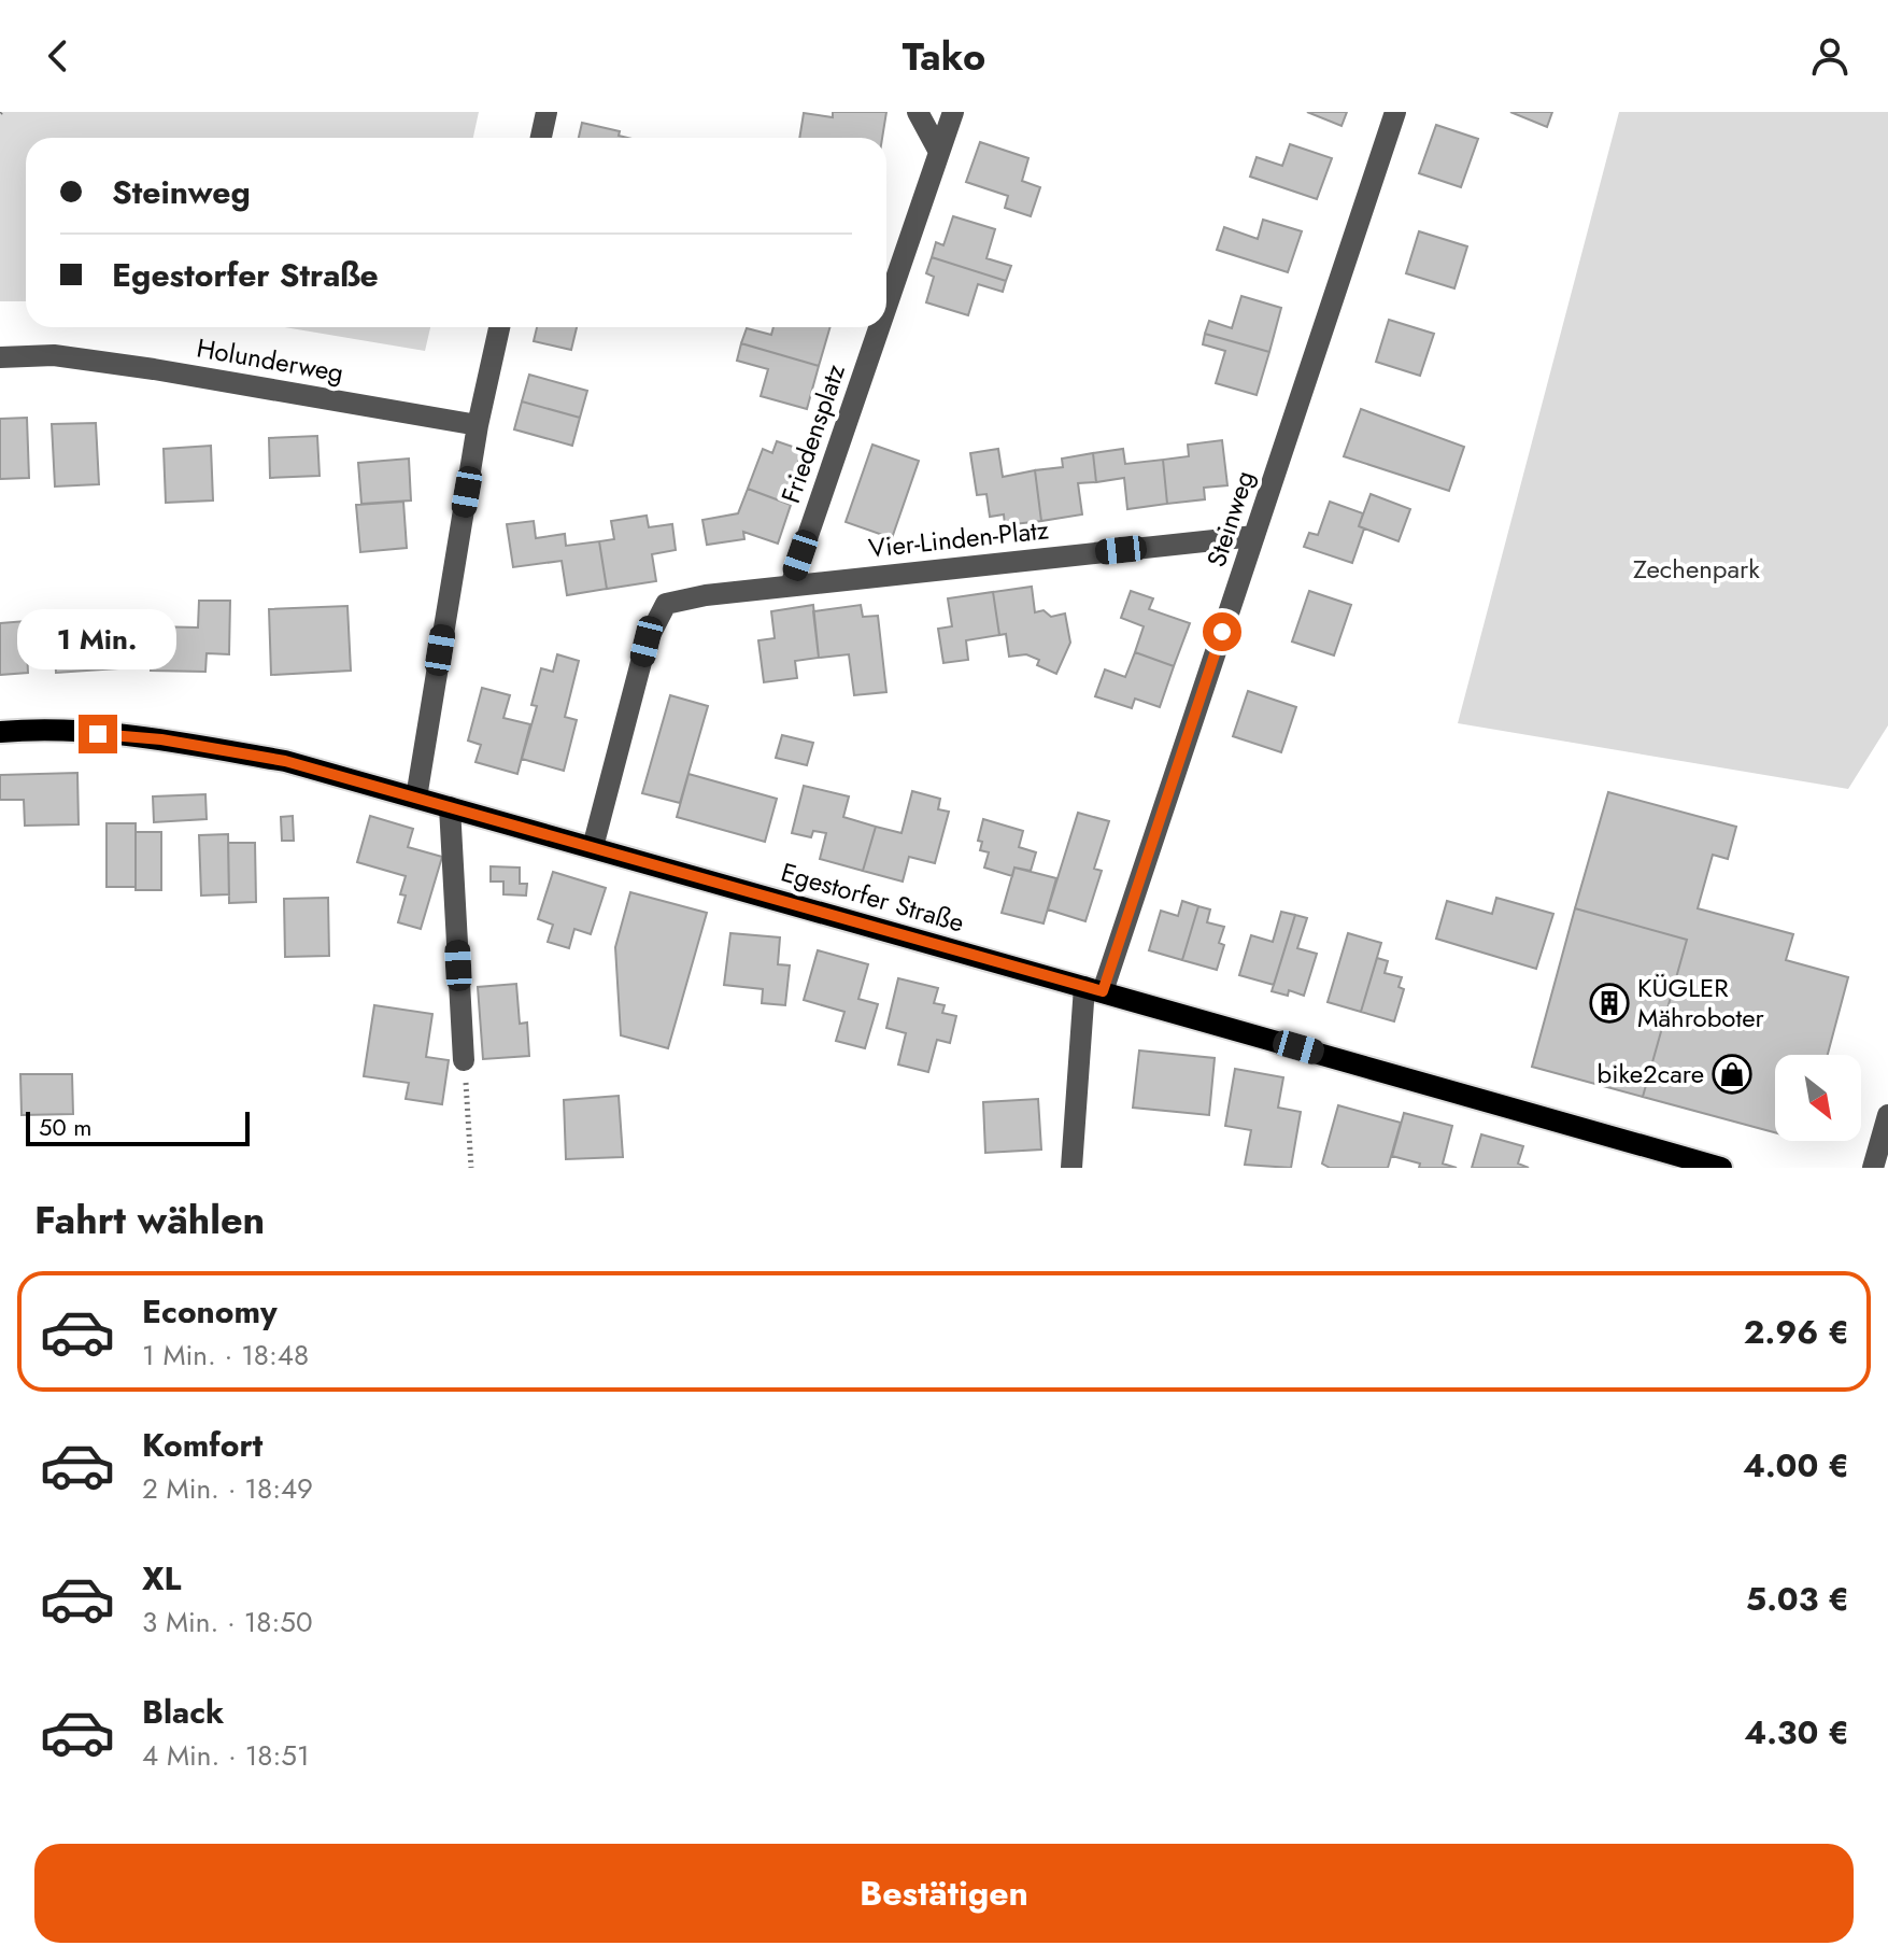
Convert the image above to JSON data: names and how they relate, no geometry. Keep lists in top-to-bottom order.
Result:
{
  "streets": {
    "main road": ["Egestorfer Straße"],
    "street": [
      "Holunderweg",
      "Friedensplatz",
      "Steinweg",
      "Vier-Linden-Platz"
    ]
  },
  "crossings": [
    ["Friedensplatz", "Vier-Linden-Platz"],
    ["Steinweg", "Vier-Linden-Platz"],
    ["Steinweg", "Egestorfer Straße"],
    ["Vier-Linden-Platz", "Egestorfer Straße"]
  ],
  "parks": ["Zechenpark"],
  "places": {
    "building": ["KÜGLER Mähroboter"],
    "shop": ["bike2care"]
  },
  "scale_bar": "50 m",
  "north": "bottom right",
  "page": {
    "header": "Tako",
    "banner": ["Steinweg", "Egestorfer Straße"],
    "bubble": "1 Min.",
    "scale": "50 m",
    "heading": "Fahrt wählen",
    "list": [
      {
        "name": "Economy",
        "note": "1 Min. · 18:48",
        "value": "2.96 €"
      },
      {
        "name": "Komfort",
        "note": "2 Min. · 18:49",
        "value": "4.00 €"
      },
      {
        "name": "XL",
        "note": "3 Min. · 18:50",
        "value": "5.03 €"
      },
      {
        "name": "Black",
        "note": "4 Min. · 18:51",
        "value": "4.30 €"
      }
    ],
    "buttons": "Bestätigen"
  }
}
